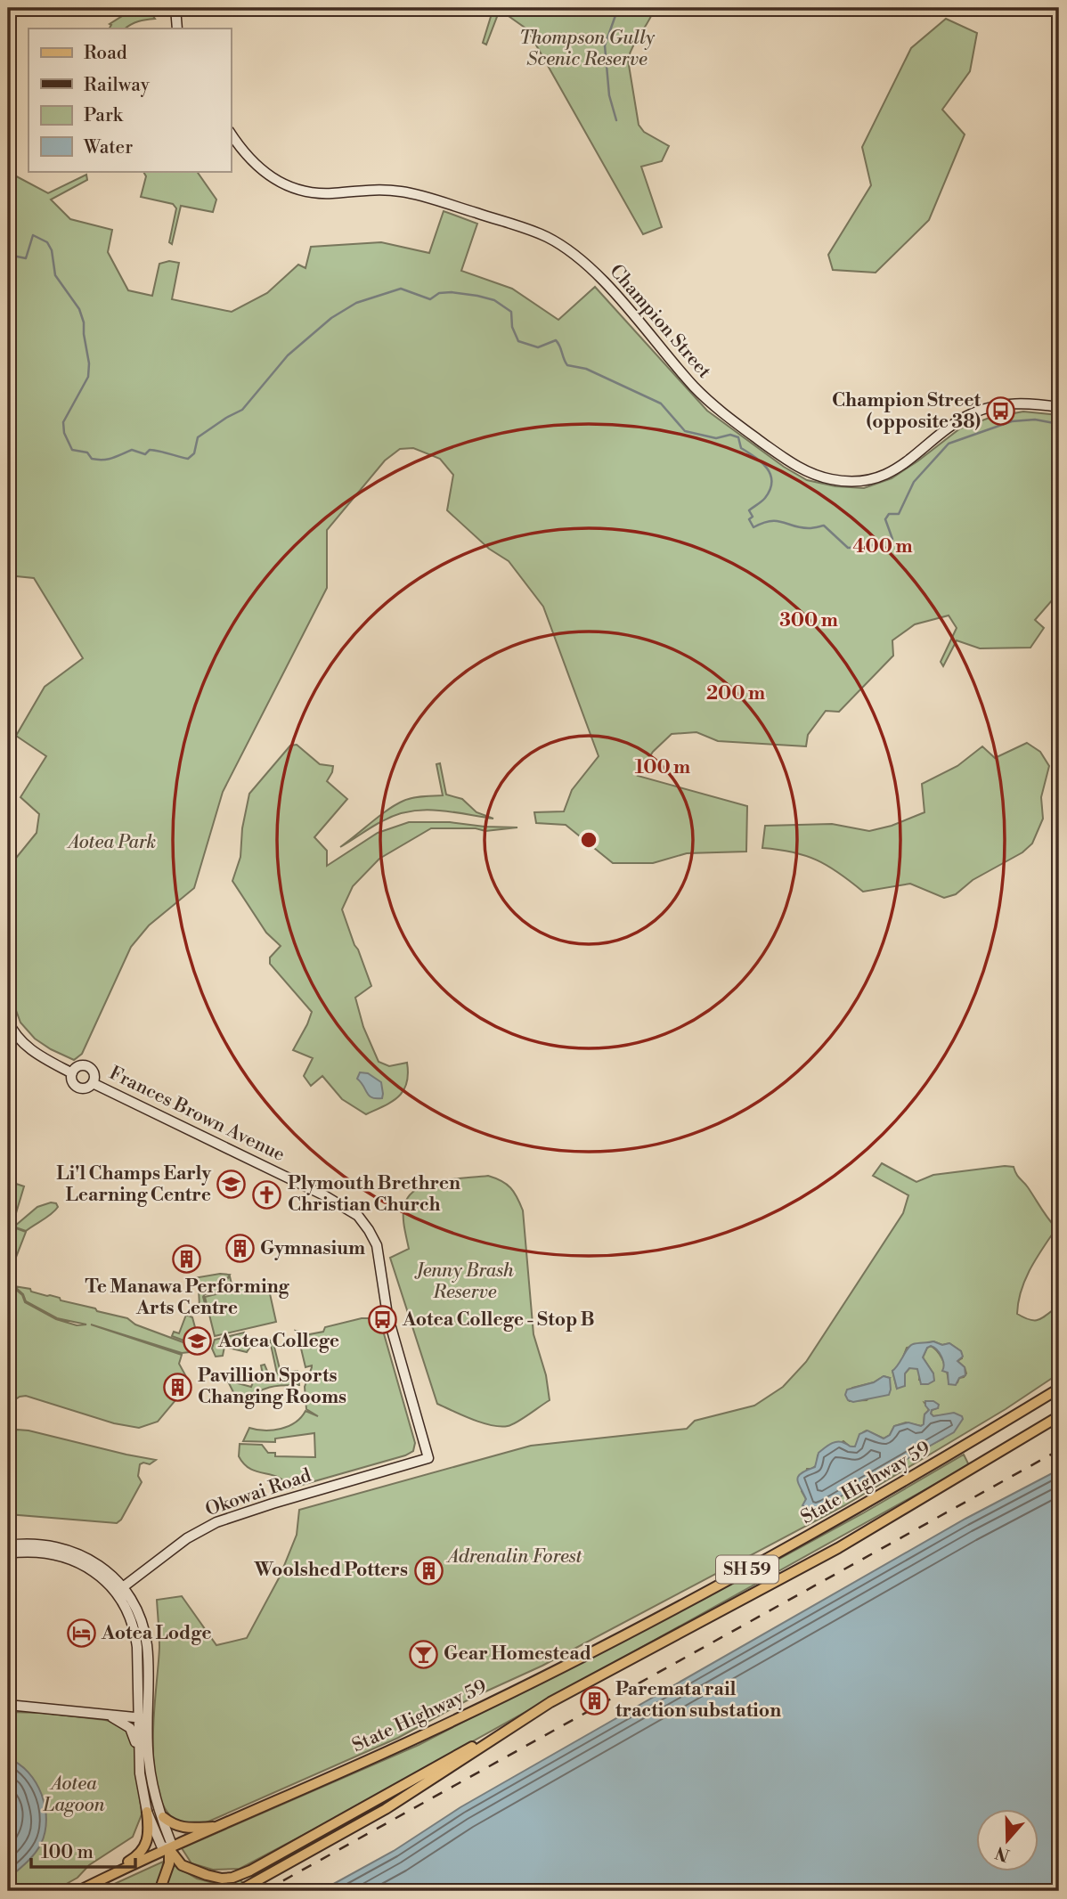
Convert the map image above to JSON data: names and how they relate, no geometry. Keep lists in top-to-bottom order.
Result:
{
  "streets": {
    "main road": [
      "Champion Street",
      "Frances Brown Avenue",
      "State Highway 59",
      "Okowai Road",
      "SH 59"
    ]
  },
  "crossings": [
    ["Frances Brown Avenue", "Okowai Road"]
  ],
  "parks": [
    "Thompson Gully Scenic Reserve",
    "Aotea Park",
    "Jenny Brash Reserve",
    "Adrenalin Forest",
    "Aotea Lagoon"
  ],
  "places": {
    "bus stop": ["Champion Street (opposite 38)", "Aotea College - Stop B"],
    "school or university": ["Li'l Champs Early Learning Centre", "Aotea College"],
    "church": ["Plymouth Brethren Christian Church"],
    "building": [
      "Gymnasium",
      "Te Manawa Performing Arts Centre",
      "Pavillion Sports Changing Rooms",
      "Woolshed Potters",
      "Paremata rail traction substation"
    ],
    "hotel": ["Aotea Lodge"],
    "bar": ["Gear Homestead"]
  },
  "legend": [
    "Road",
    "Railway",
    "Park",
    "Water"
  ],
  "scale_bar": "100 m",
  "north": "bottom",
  "rings": [
    "400 m",
    "300 m",
    "200 m",
    "100 m"
  ]
}
